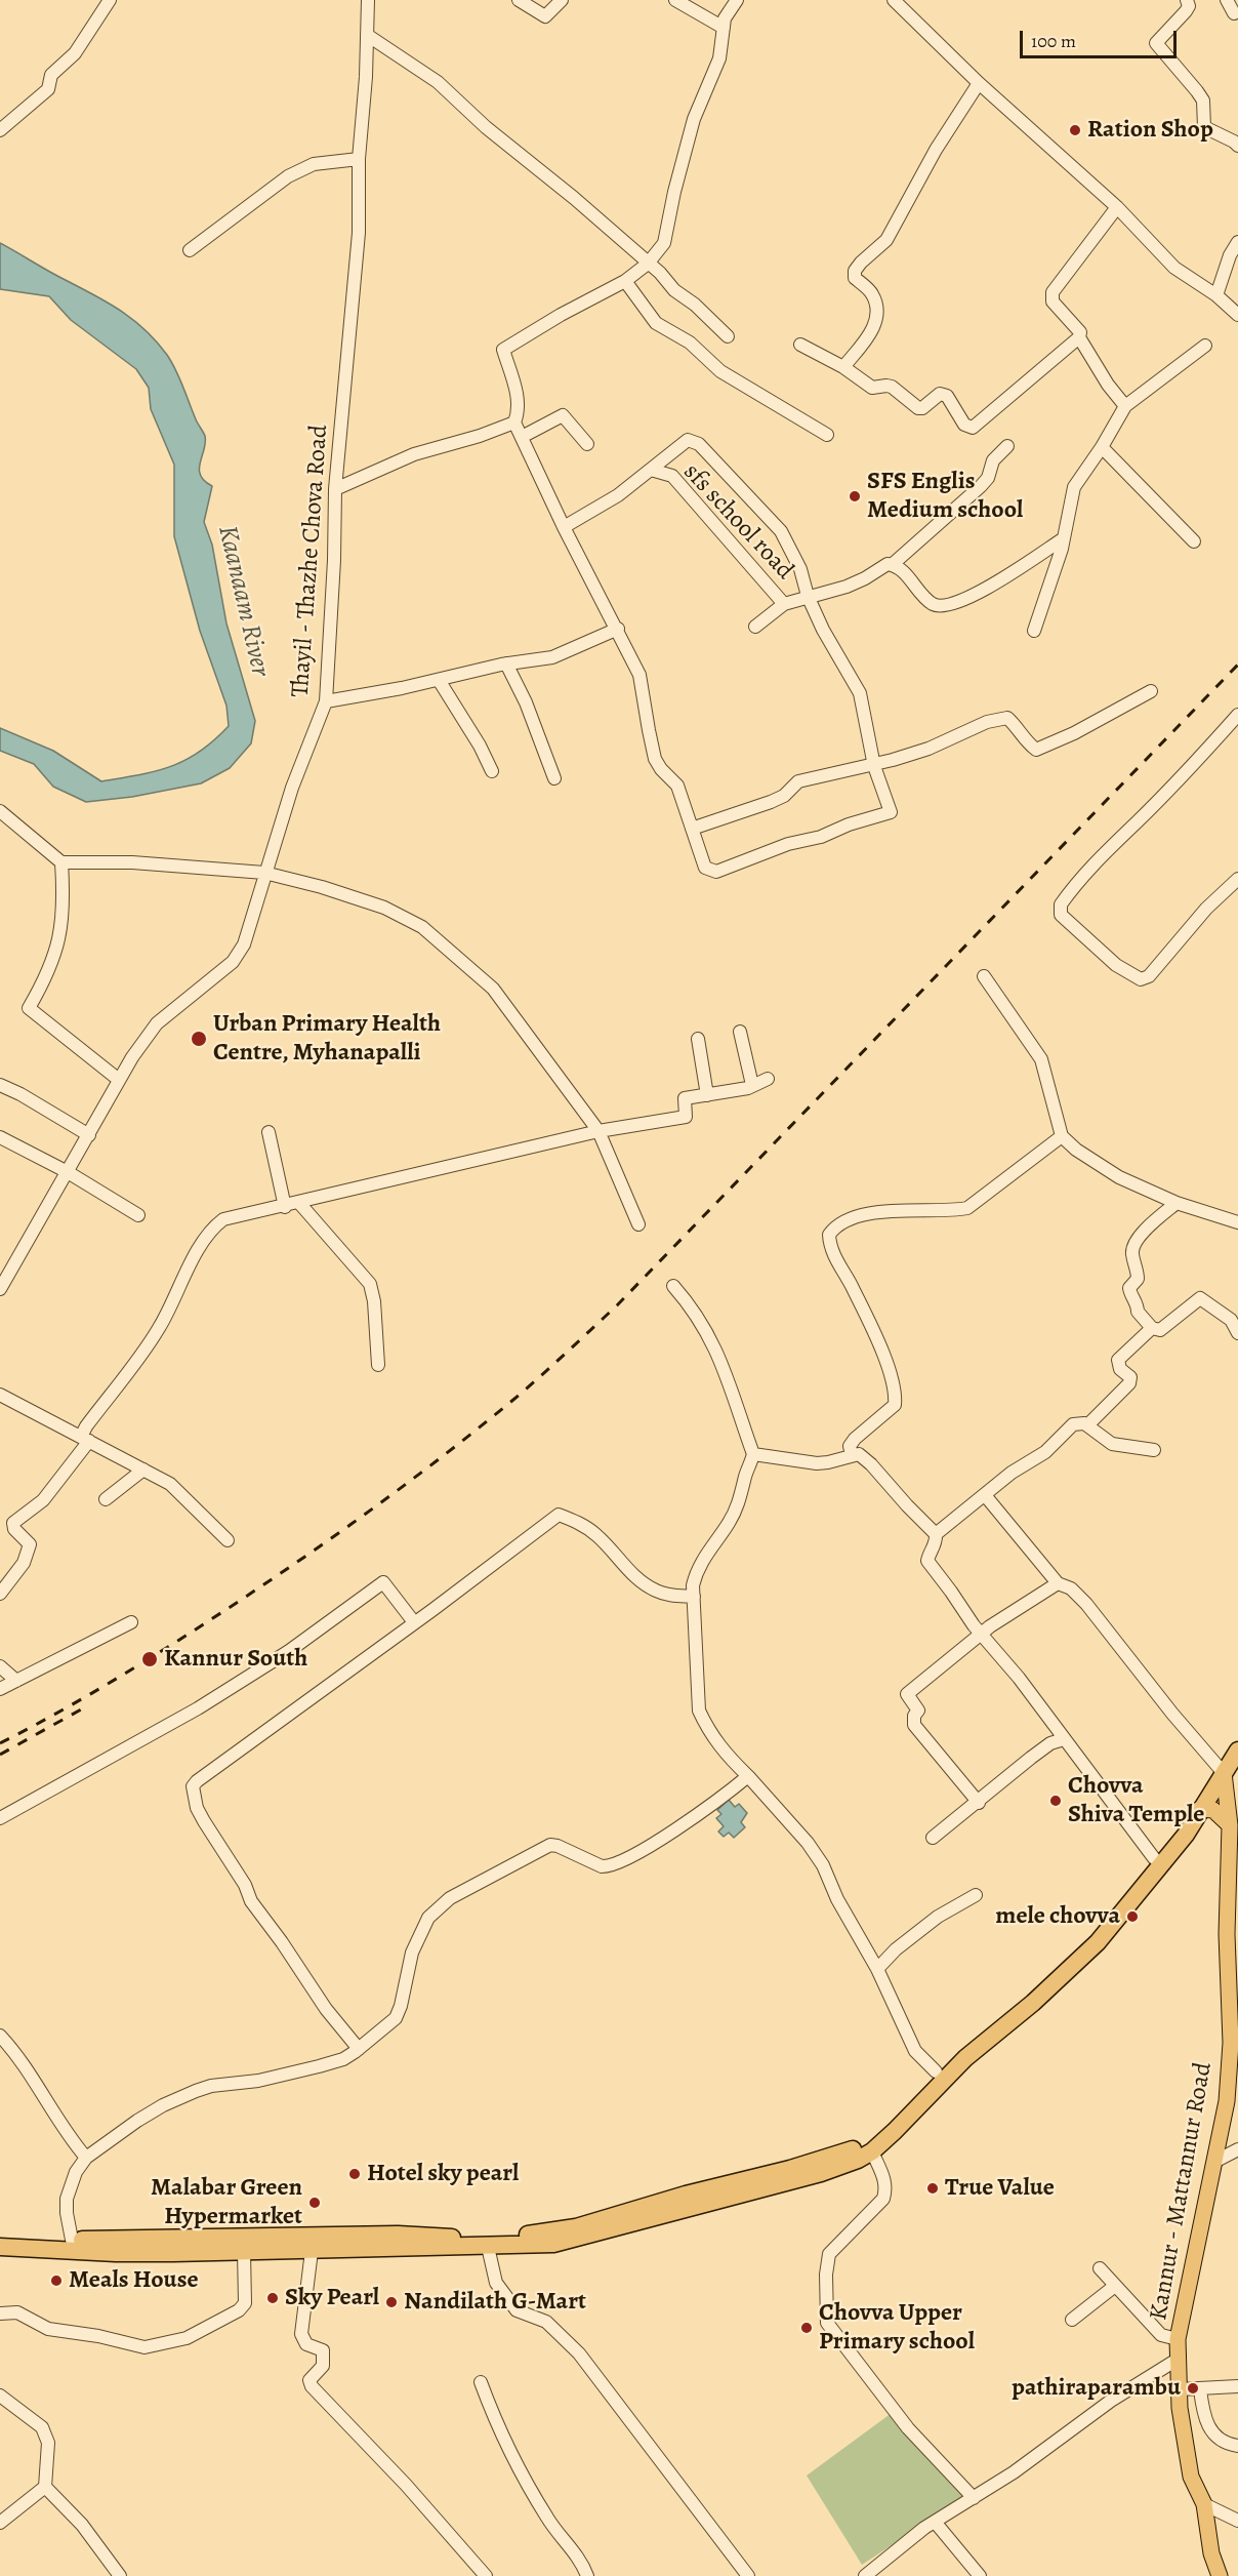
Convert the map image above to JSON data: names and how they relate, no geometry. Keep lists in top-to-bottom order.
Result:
{
  "streets": {
    "main road": ["Kannur - Mattannur Road"],
    "street": ["sfs school road", "Thayil - Thazhe Chova Road"]
  },
  "water": ["Kaanaam River"],
  "places": [
    "Ration Shop",
    "SFS Englis Medium school",
    "Urban Primary Health Centre, Myhanapalli",
    "Kannur South",
    "Chovva Shiva Temple",
    "mele chovva",
    "Hotel sky pearl",
    "True Value",
    "Malabar Green Hypermarket",
    "Meals House",
    "Sky Pearl",
    "Nandilath G-Mart",
    "Chovva Upper Primary school",
    "pathiraparambu"
  ],
  "scale_bar": "100 m"
}
